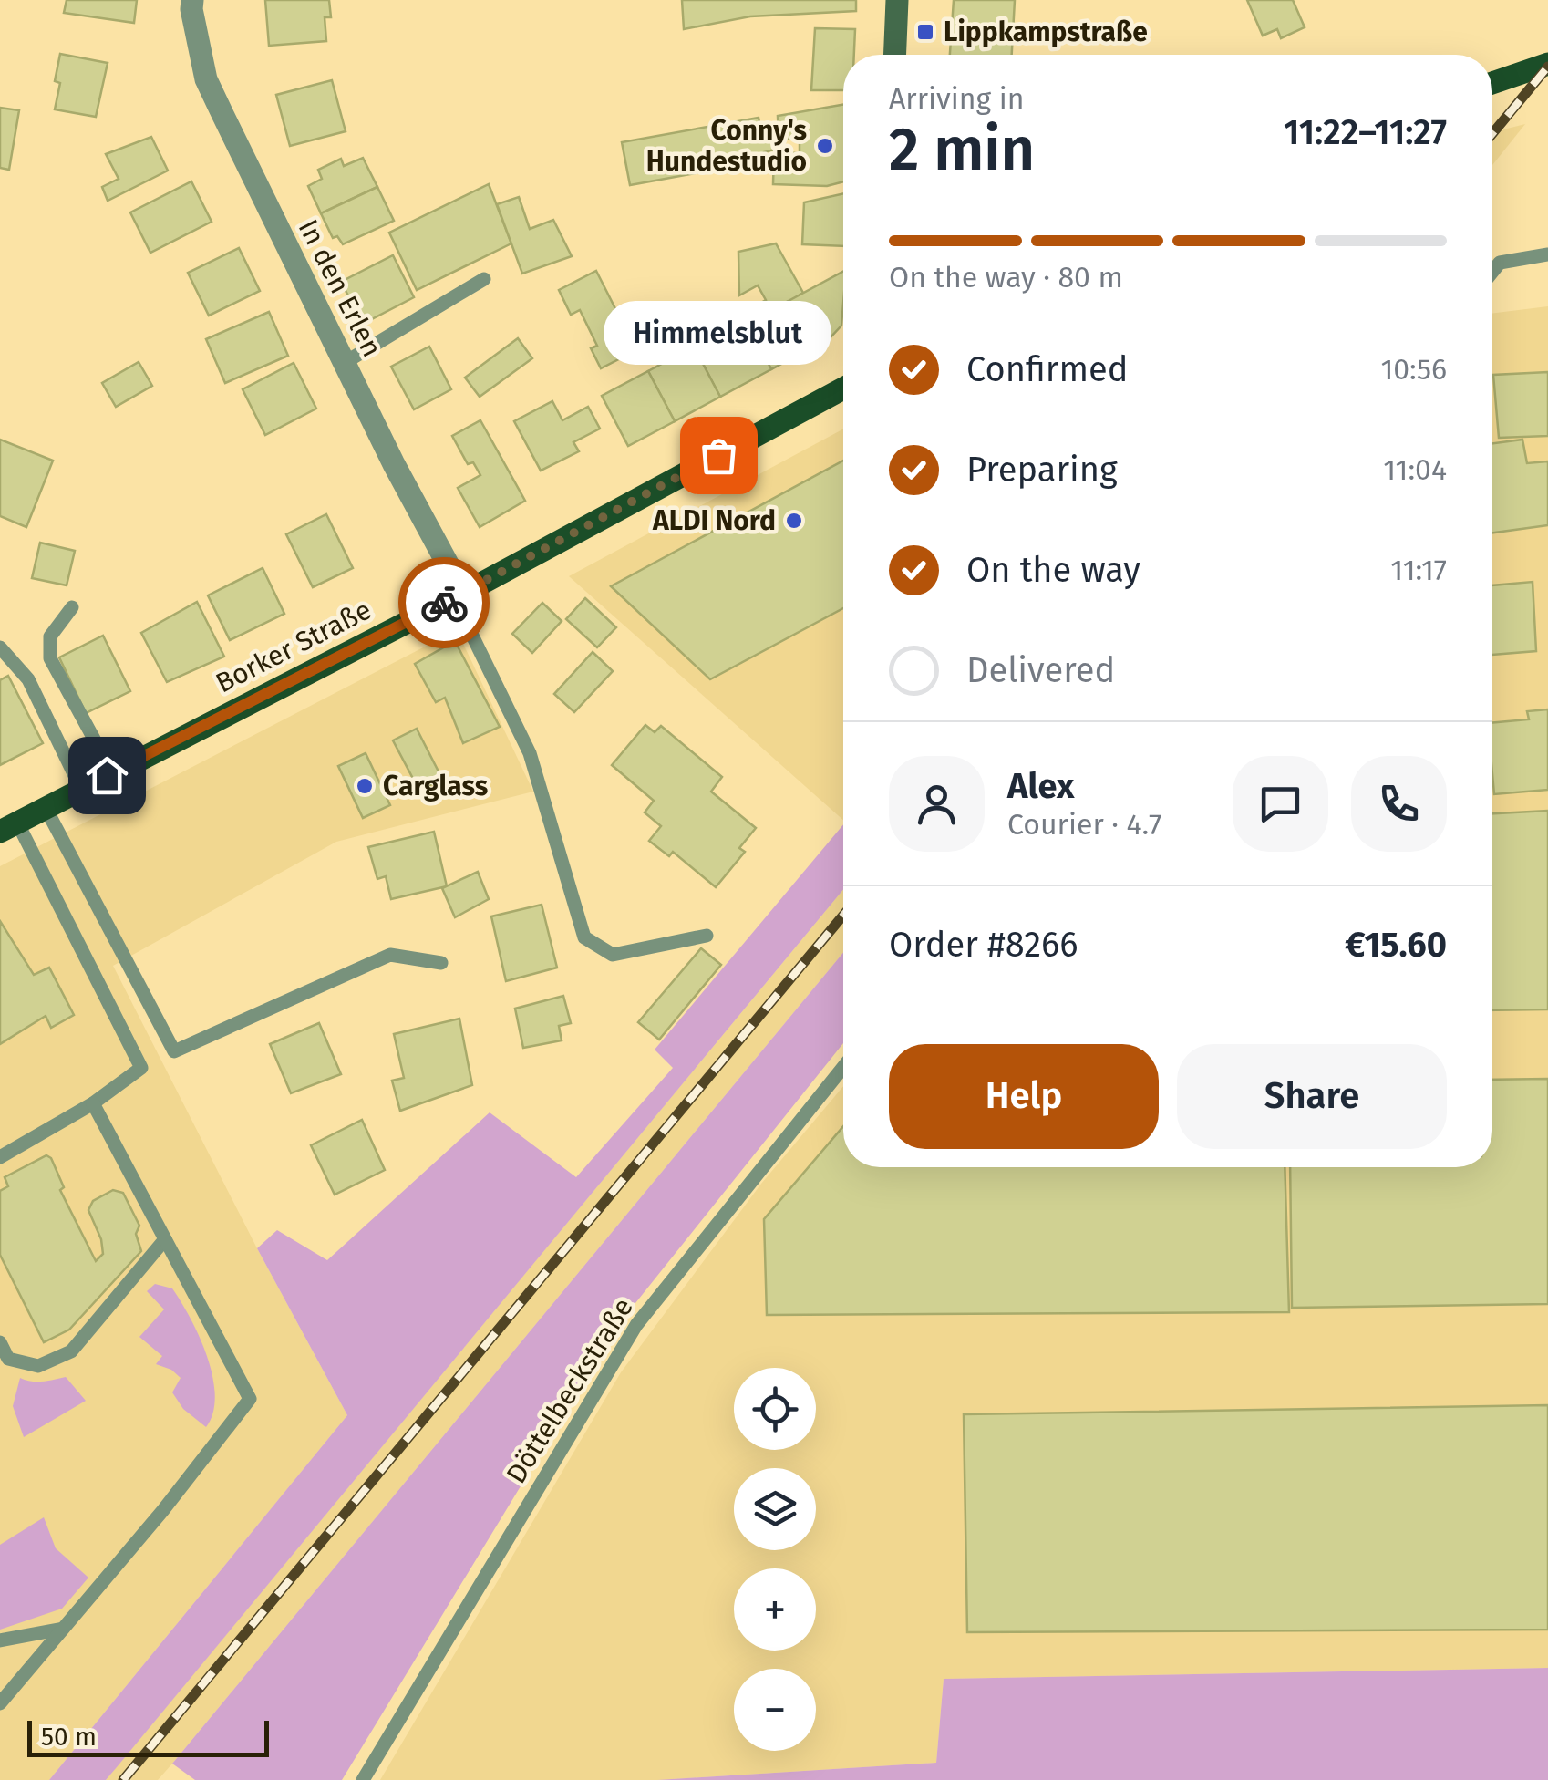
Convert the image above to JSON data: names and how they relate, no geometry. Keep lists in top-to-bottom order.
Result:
{
  "streets": {
    "main road": ["Borker Straße"],
    "street": ["In den Erlen"],
    "lane": ["Döttelbeckstraße"]
  },
  "crossings": [
    ["In den Erlen", "Borker Straße"]
  ],
  "places": {
    "transit": ["Lippkampstraße"],
    "other": [
      "Conny's Hundestudio",
      "Himmelsblut",
      "ALDI Nord",
      "Carglass"
    ]
  },
  "scale_bar": "50 m",
  "page": {
    "heading": ["2 min", "Arriving in", "11:22–11:27"],
    "panel": [
      "Alex",
      "Courier · 4.7",
      "Order #8266",
      "€15.60"
    ],
    "bar": "On the way · 80 m",
    "bubble": "Himmelsblut",
    "list": [
      ["Confirmed", "10:56"],
      ["Preparing", "11:04"],
      ["On the way", "11:17"],
      "Delivered"
    ],
    "buttons": ["Help", "Share"],
    "map_buttons": ["+", "−"],
    "scale": "50 m"
  }
}
